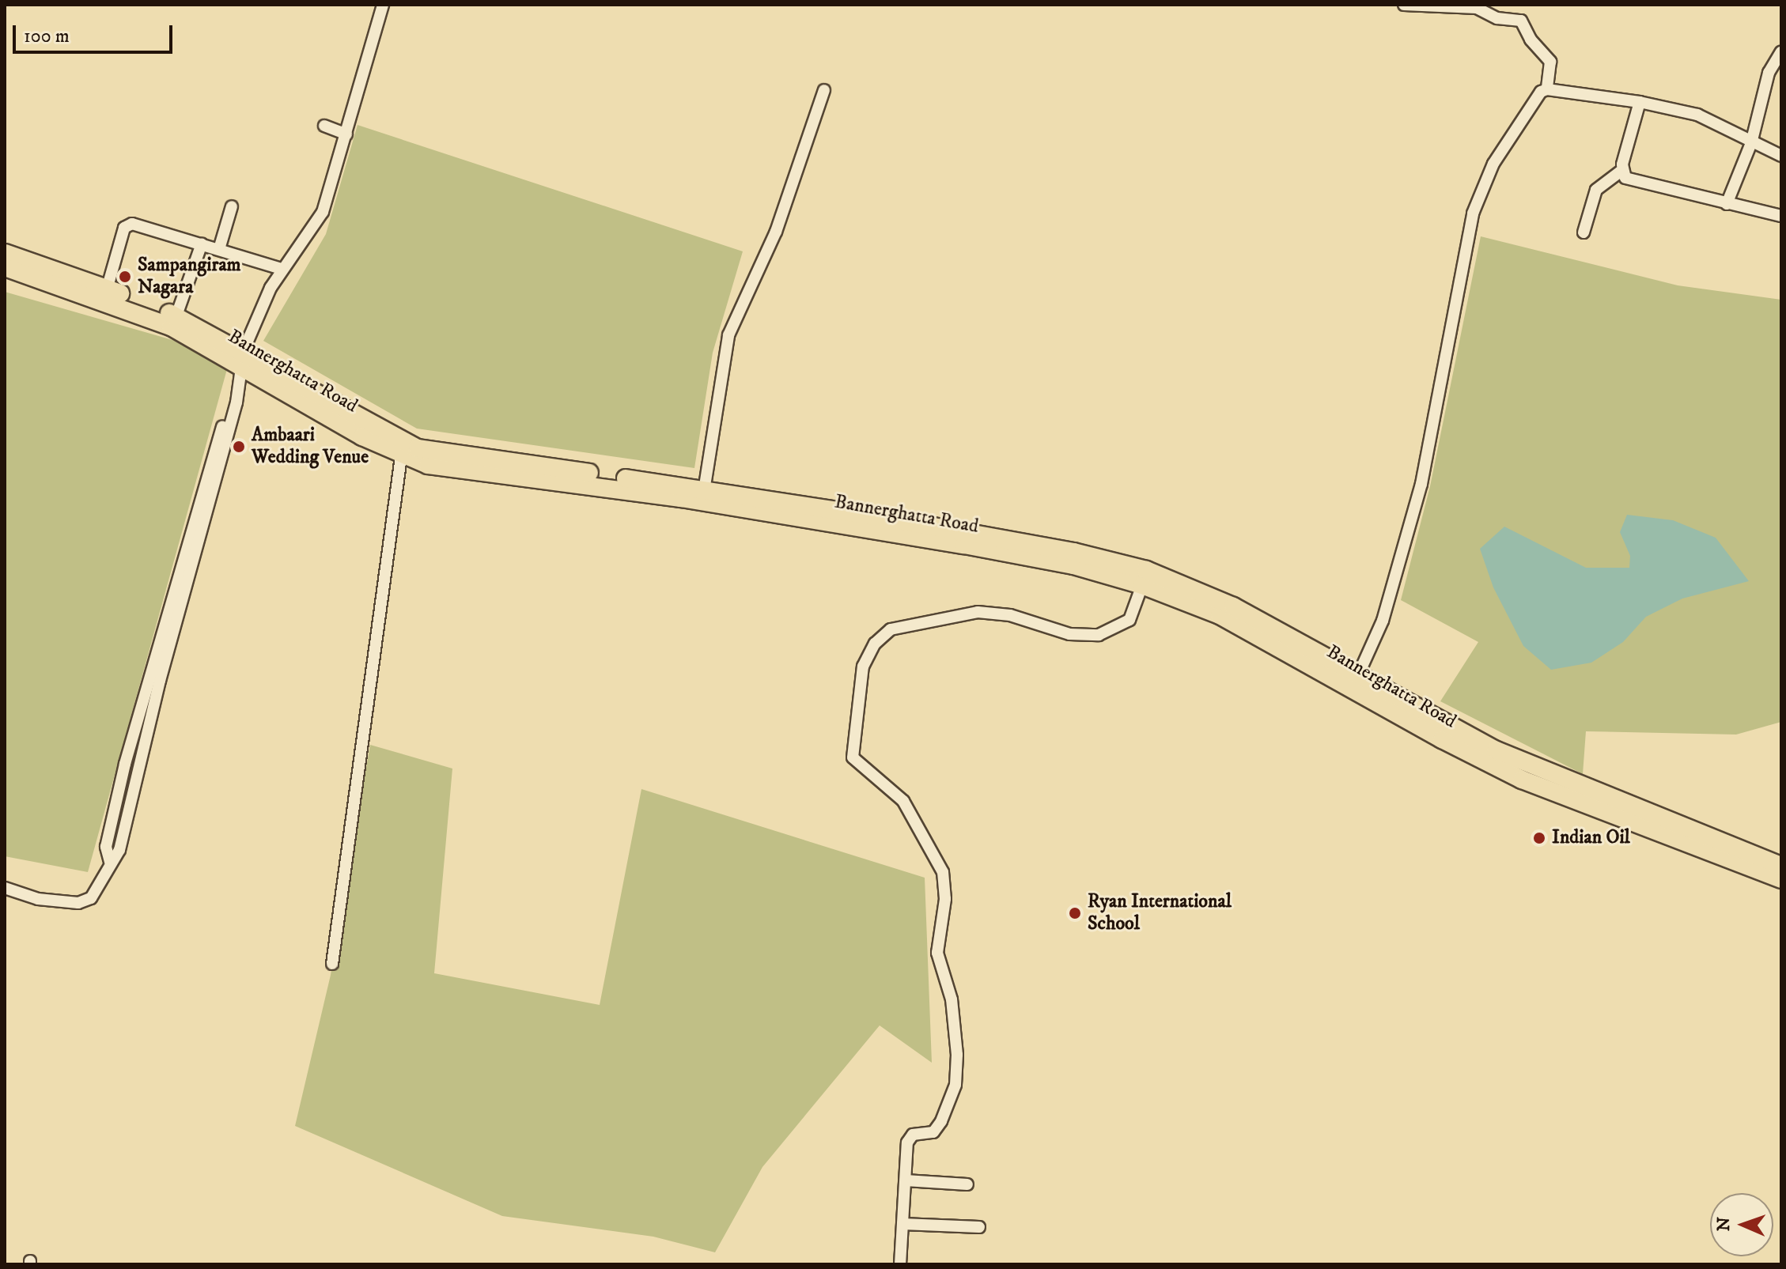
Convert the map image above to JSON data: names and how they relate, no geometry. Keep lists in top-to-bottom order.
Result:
{
  "streets": {
    "main road": ["Bannerghatta Road"]
  },
  "places": [
    "Sampangiram Nagara",
    "Ambaari Wedding Venue",
    "Indian Oil",
    "Ryan International School"
  ],
  "scale_bar": "100 m",
  "north": "left"
}
